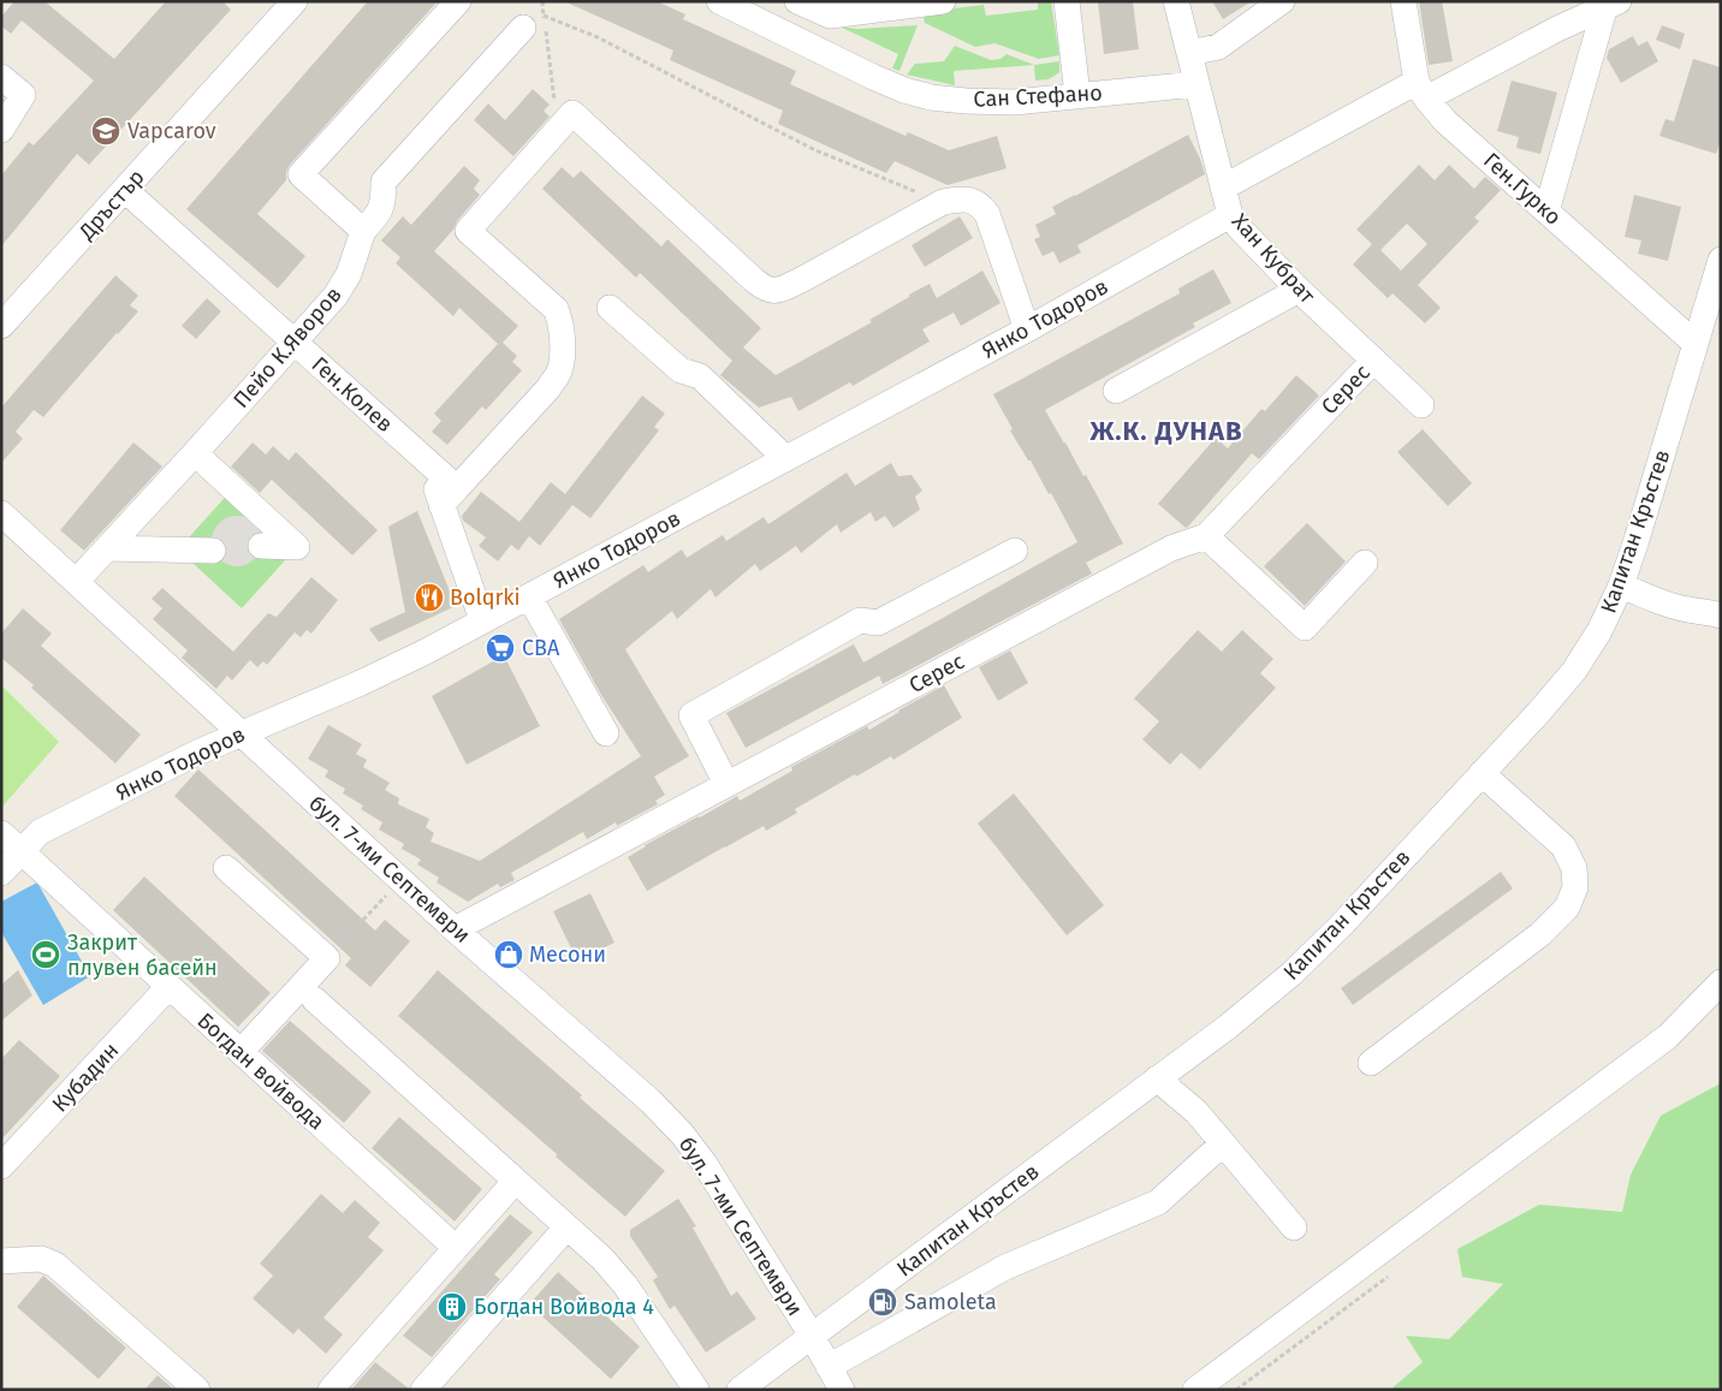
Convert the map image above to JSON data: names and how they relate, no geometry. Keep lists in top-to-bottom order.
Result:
{
  "streets": {
    "street": [
      "Сан Стефано",
      "Ген.Гурко",
      "Дръстър",
      "Хан Кубрат",
      "Янко Тодоров",
      "Пейо К.Яворов",
      "Серес",
      "Ген.Колев",
      "Капитан Кръстев",
      "бул. 7-ми Септември",
      "Богдан войвода",
      "Кубадин"
    ]
  },
  "crossings": [
    ["Сан Стефано", "Хан Кубрат"],
    ["Ген.Гурко", "Капитан Кръстев"],
    ["Дръстър", "Ген.Колев"],
    ["Хан Кубрат", "Янко Тодоров"],
    ["Хан Кубрат", "Серес"],
    ["Янко Тодоров", "Ген.Колев"],
    ["Янко Тодоров", "бул. 7-ми Септември"],
    ["Янко Тодоров", "Богдан войвода"],
    ["Пейо К.Яворов", "Ген.Колев"],
    ["Пейо К.Яворов", "бул. 7-ми Септември"],
    ["Серес", "бул. 7-ми Септември"],
    ["Капитан Кръстев", "бул. 7-ми Септември"],
    ["Богдан войвода", "Кубадин"]
  ],
  "districts": ["Ж.К. ДУНАВ"],
  "places": {
    "school or university": ["Vapcarov"],
    "restaurant": ["Bolqrki"],
    "supermarket": ["CBA"],
    "sports": ["Закрит плувен басейн"],
    "shop": ["Месони"],
    "fuel station": ["Samoleta"],
    "building": ["Богдан Войвода 4"]
  }
}
